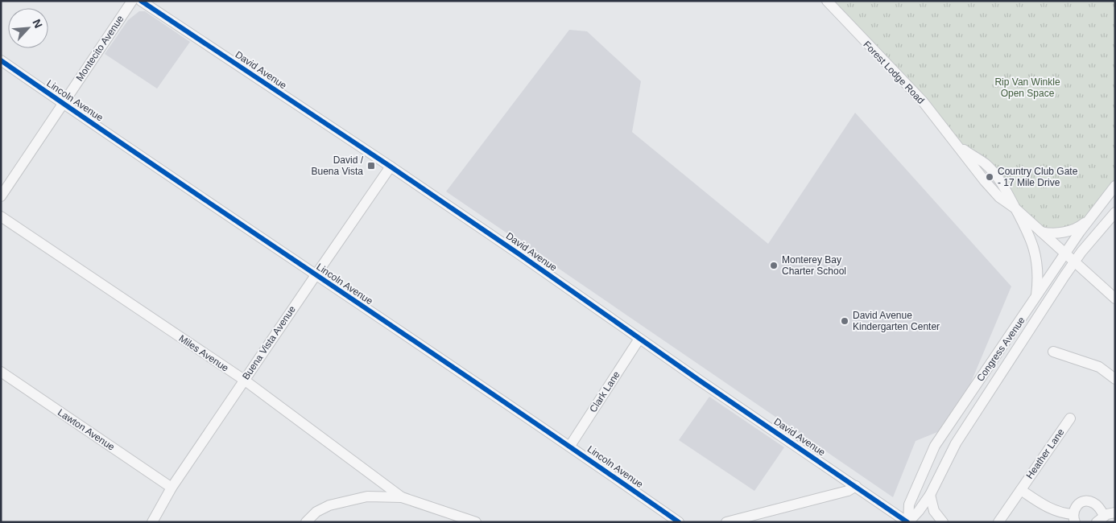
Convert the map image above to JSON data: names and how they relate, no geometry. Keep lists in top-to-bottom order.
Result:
{
  "streets": {
    "street": [
      "Montecito Avenue",
      "David Avenue",
      "Forest Lodge Road",
      "Lincoln Avenue",
      "Buena Vista Avenue",
      "Congress Avenue",
      "Miles Avenue",
      "Clark Lane",
      "Lawton Avenue",
      "Heather Lane"
    ]
  },
  "crossings": [
    ["Montecito Avenue", "Lincoln Avenue"],
    ["David Avenue", "Buena Vista Avenue"],
    ["David Avenue", "Congress Avenue"],
    ["David Avenue", "Clark Lane"],
    ["Forest Lodge Road", "Congress Avenue"],
    ["Lincoln Avenue", "Buena Vista Avenue"],
    ["Lincoln Avenue", "Clark Lane"],
    ["Buena Vista Avenue", "Miles Avenue"],
    ["Buena Vista Avenue", "Lawton Avenue"]
  ],
  "parks": ["Rip Van Winkle Open Space"],
  "places": {
    "transit": ["David / Buena Vista"],
    "other": ["Country Club Gate - 17 Mile Drive", "Monterey Bay Charter School", "David Avenue Kindergarten Center"]
  },
  "north": "top right"
}
